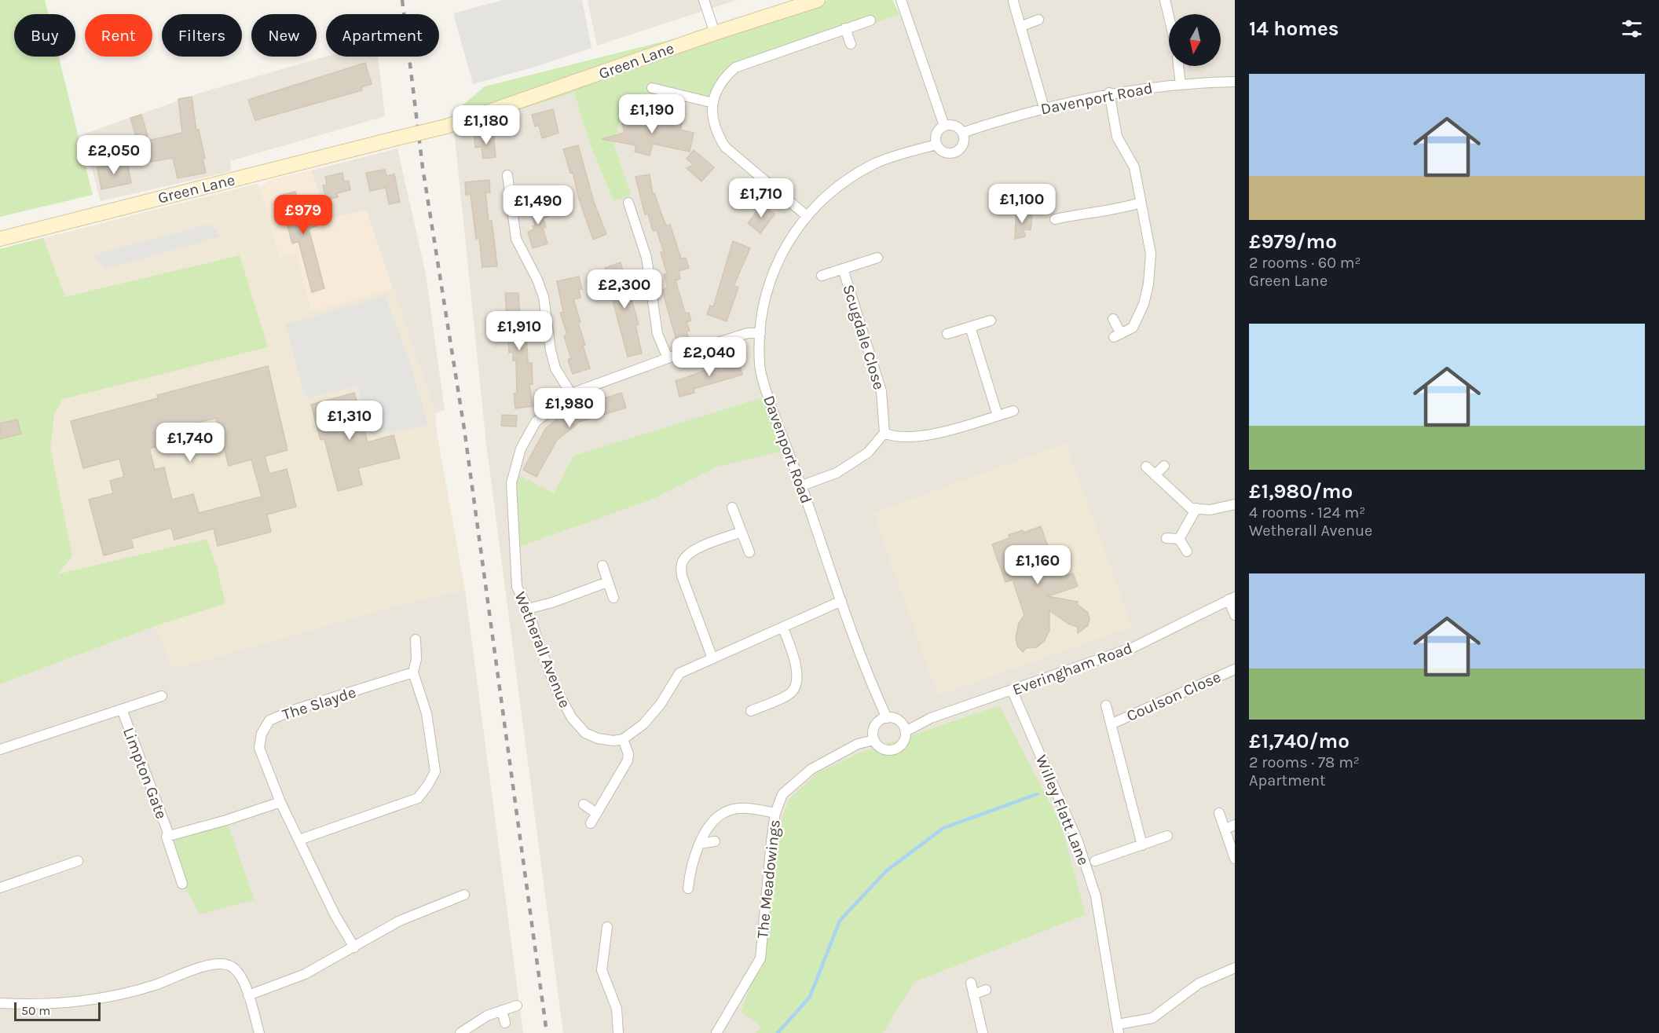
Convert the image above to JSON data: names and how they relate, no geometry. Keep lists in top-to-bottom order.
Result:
{
  "streets": {
    "main road": ["Green Lane"],
    "street": [
      "Davenport Road",
      "Scugdale Close",
      "Wetherall Avenue",
      "Everingham Road",
      "Coulson Close",
      "The Slayde",
      "Limpton Gate",
      "Willey Flatt Lane",
      "The Meadowings"
    ]
  },
  "crossings": [
    ["Davenport Road", "Wetherall Avenue"],
    ["Davenport Road", "Everingham Road"],
    ["Davenport Road", "The Meadowings"],
    ["Everingham Road", "Willey Flatt Lane"],
    ["Everingham Road", "The Meadowings"],
    ["The Slayde", "Limpton Gate"]
  ],
  "scale_bar": "50 m",
  "north": "bottom",
  "page": {
    "heading": "14 homes",
    "chip": [
      "Buy",
      "Rent",
      "Filters",
      "New",
      "Apartment"
    ],
    "list": [
      {
        "name": "£979/mo",
        "note": "2 rooms · 60 m² · Green Lane"
      },
      {
        "name": "£1,980/mo",
        "note": "4 rooms · 124 m² · Wetherall Avenue"
      },
      {
        "name": "£1,740/mo",
        "note": "2 rooms · 78 m² · Apartment"
      }
    ],
    "price": [
      "£1,190",
      "£1,180",
      "£2,050",
      "£1,710",
      "£1,100",
      "£1,490",
      "£979",
      "£2,300",
      "£1,910",
      "£2,040",
      "£1,980",
      "£1,310",
      "£1,740",
      "£1,160"
    ],
    "scale": "50 m"
  }
}
